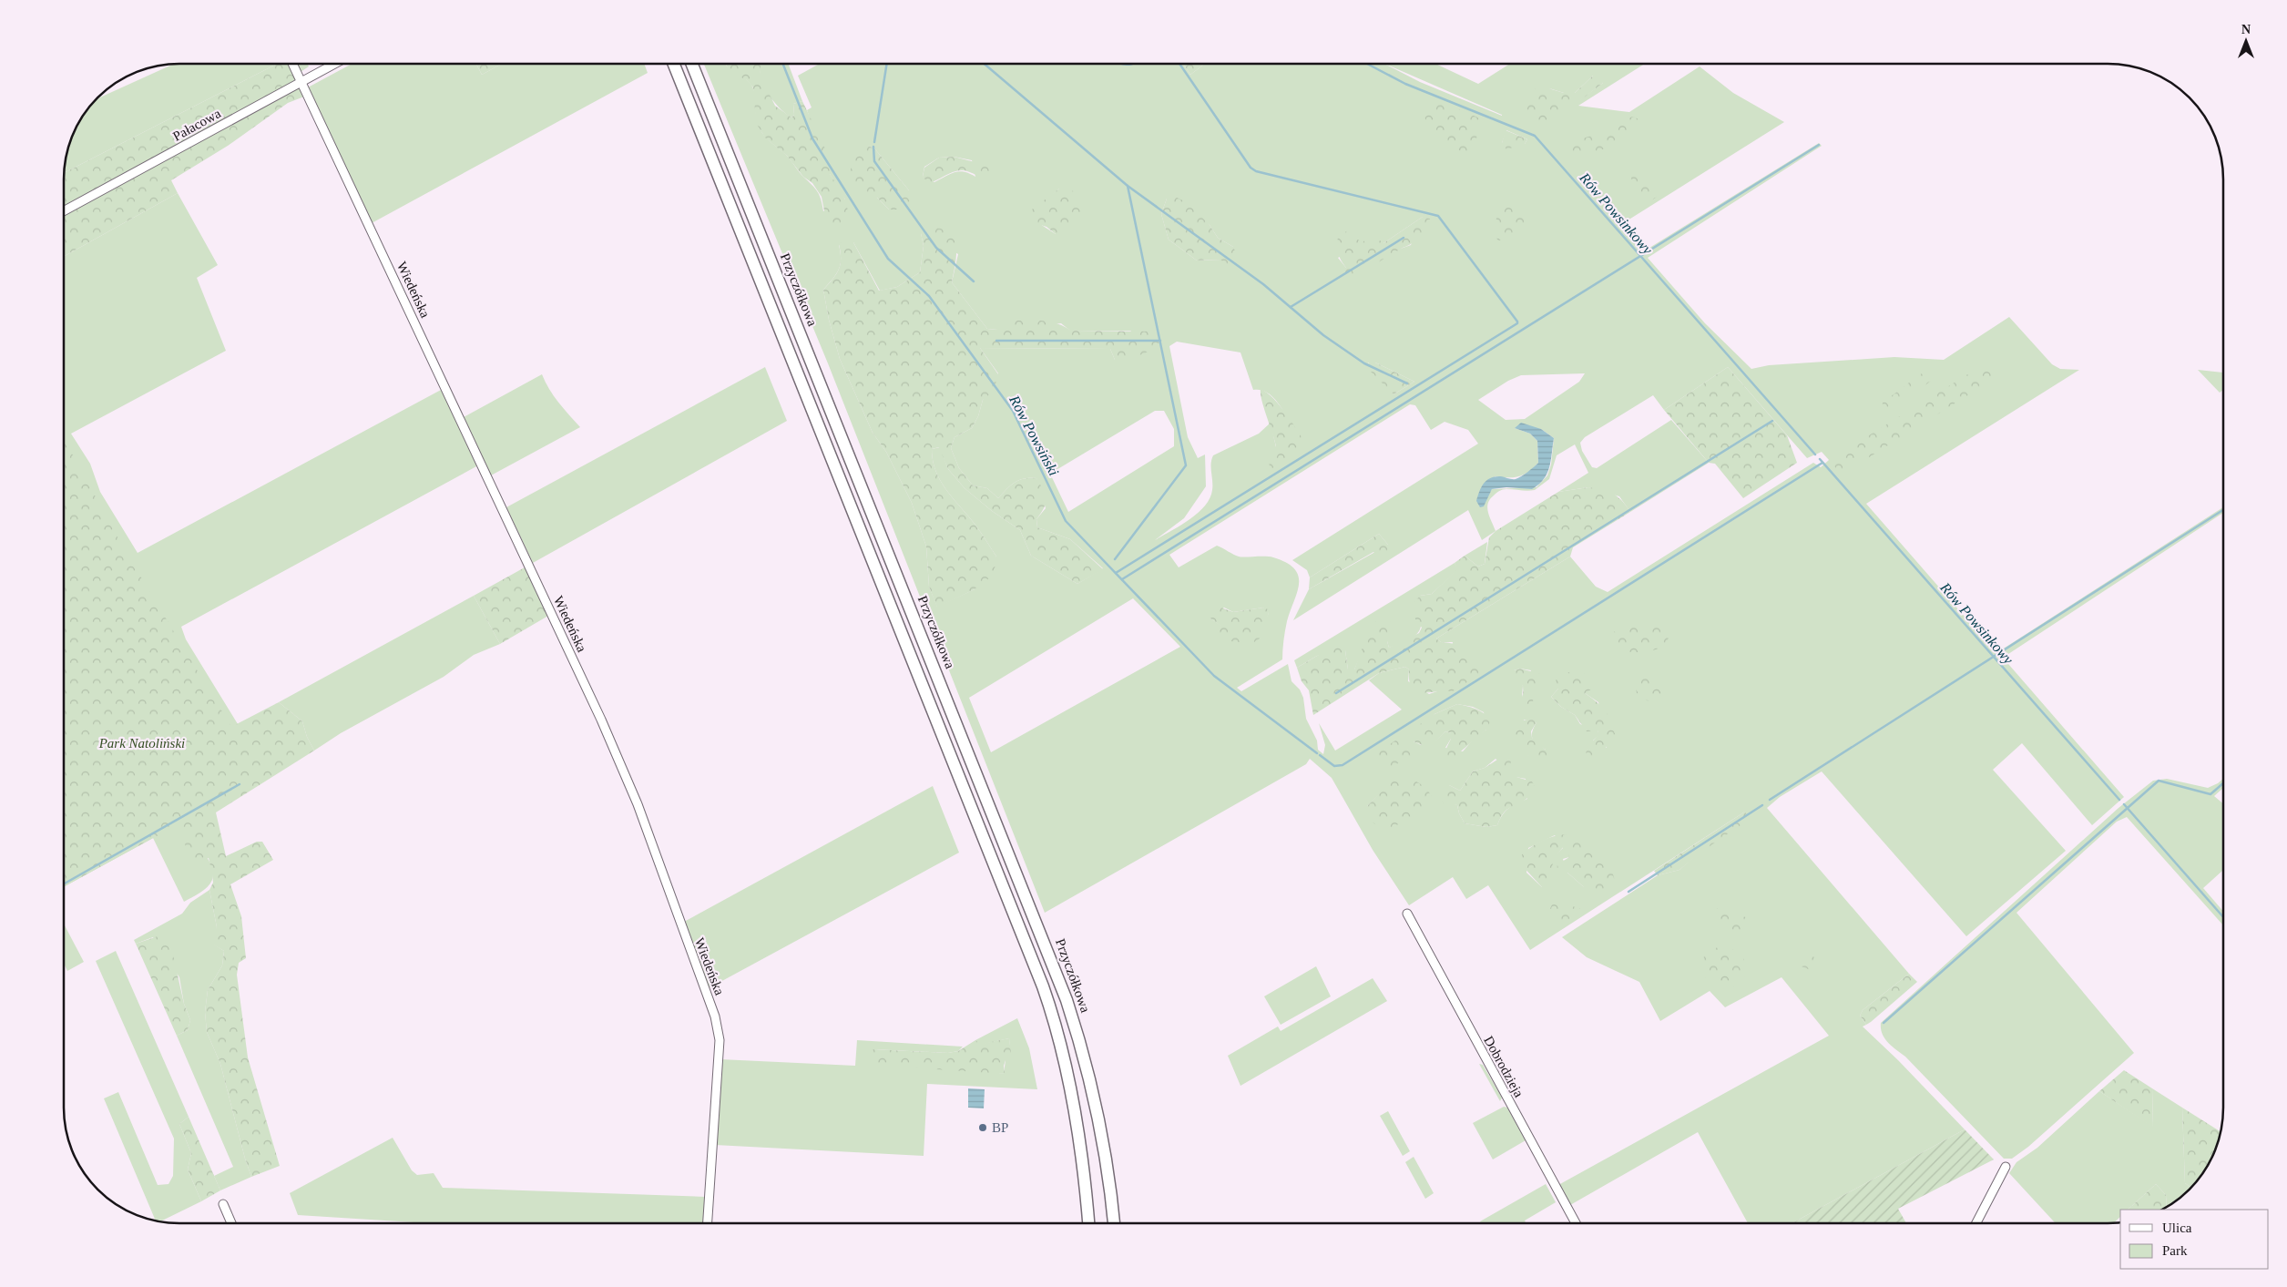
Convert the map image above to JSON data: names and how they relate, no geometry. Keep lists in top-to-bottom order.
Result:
{
  "streets": {
    "main road": ["Przyczółkowa"],
    "street": ["Pałacowa", "Wiedeńska", "Dobrodzieja"]
  },
  "crossings": [
    ["Pałacowa", "Wiedeńska"]
  ],
  "water": ["Rów Powsinkowy", "Rów Powsiński"],
  "parks": ["Park Natoliński"],
  "places": ["BP"],
  "legend": ["Ulica", "Park"],
  "north": "top"
}
